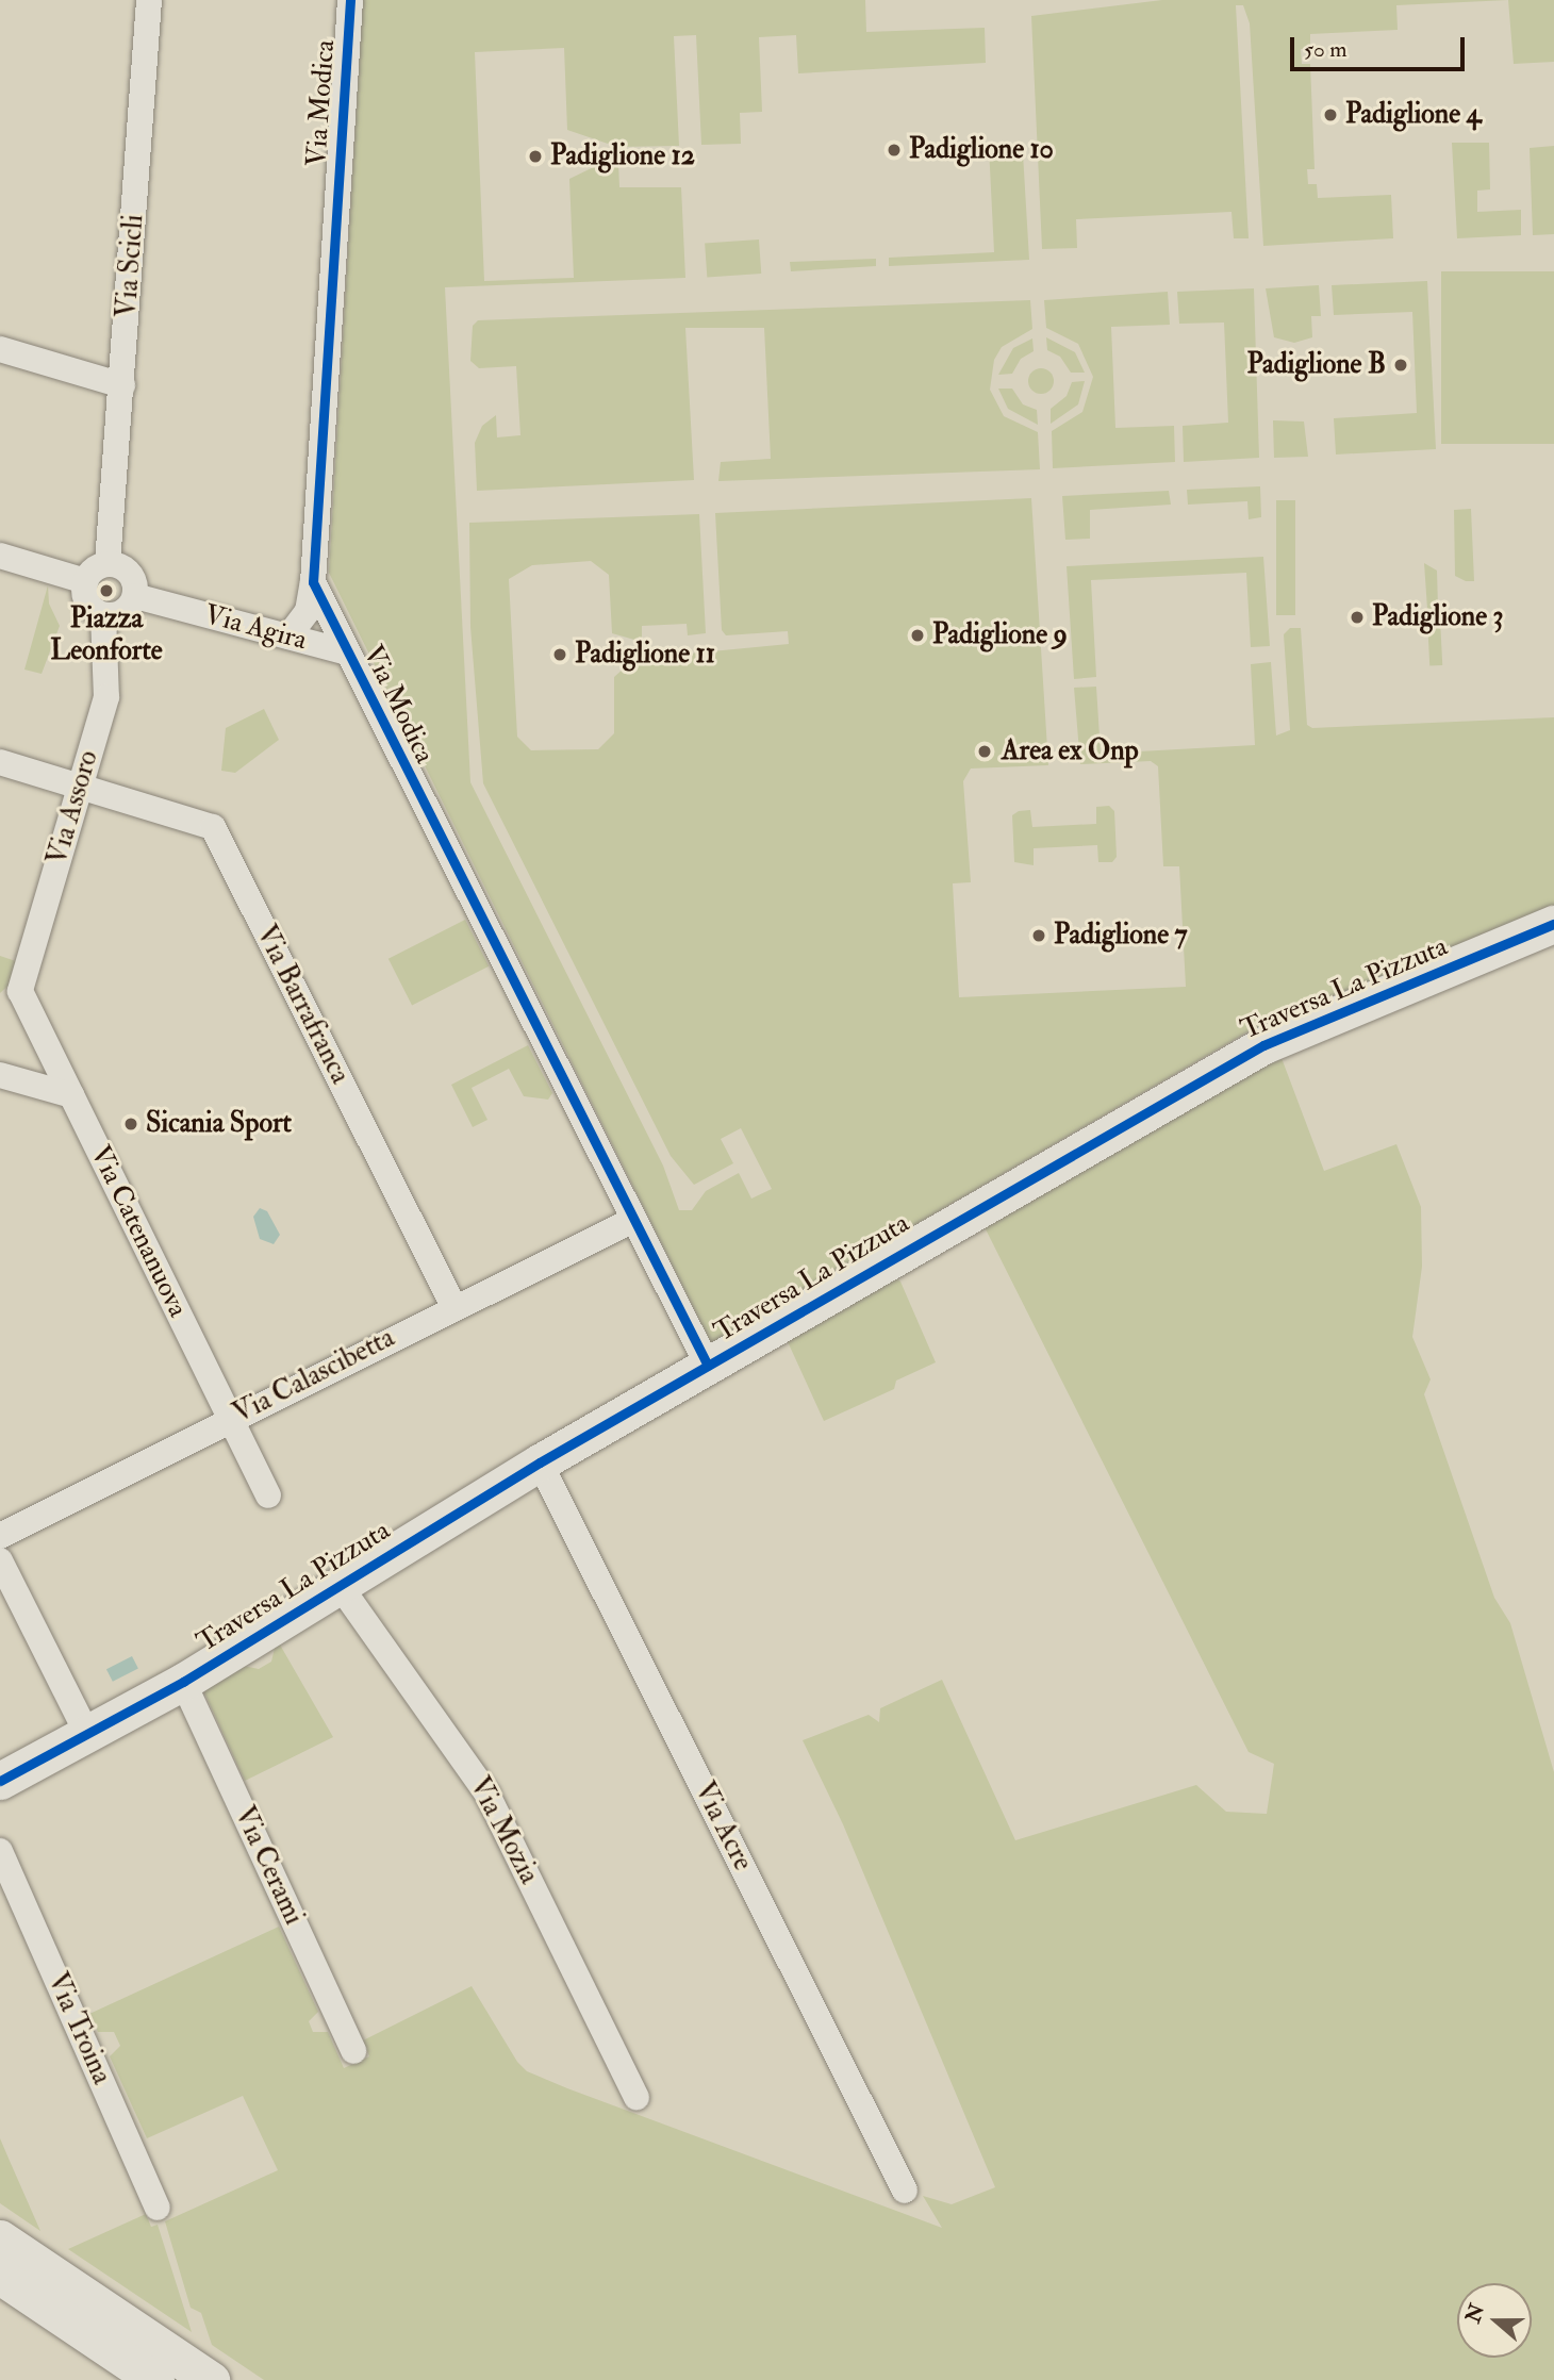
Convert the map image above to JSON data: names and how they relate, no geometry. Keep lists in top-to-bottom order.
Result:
{
  "streets": {
    "street": [
      "Via Modica",
      "Via Scicli",
      "Via Agira",
      "Via Assoro",
      "Traversa La Pizzuta",
      "Via Barrafranca",
      "Via Catenanuova",
      "Via Calascibetta",
      "Via Acre",
      "Via Mozia",
      "Via Cerami",
      "Via Troina"
    ]
  },
  "crossings": [
    ["Via Modica", "Via Agira"],
    ["Via Modica", "Traversa La Pizzuta"],
    ["Via Modica", "Via Calascibetta"],
    ["Via Scicli", "Via Agira"],
    ["Via Scicli", "Via Assoro"],
    ["Via Agira", "Via Assoro"],
    ["Via Assoro", "Via Barrafranca"],
    ["Via Assoro", "Via Catenanuova"],
    ["Traversa La Pizzuta", "Via Acre"],
    ["Traversa La Pizzuta", "Via Mozia"],
    ["Traversa La Pizzuta", "Via Cerami"],
    ["Via Barrafranca", "Via Calascibetta"],
    ["Via Catenanuova", "Via Calascibetta"]
  ],
  "places": [
    "Padiglione 4",
    "Padiglione 10",
    "Padiglione 12",
    "Padiglione B",
    "Piazza Leonforte",
    "Padiglione 3",
    "Padiglione 9",
    "Padiglione 11",
    "Area ex Onp",
    "Padiglione 7",
    "Sicania Sport"
  ],
  "scale_bar": "50 m",
  "north": "left"
}
